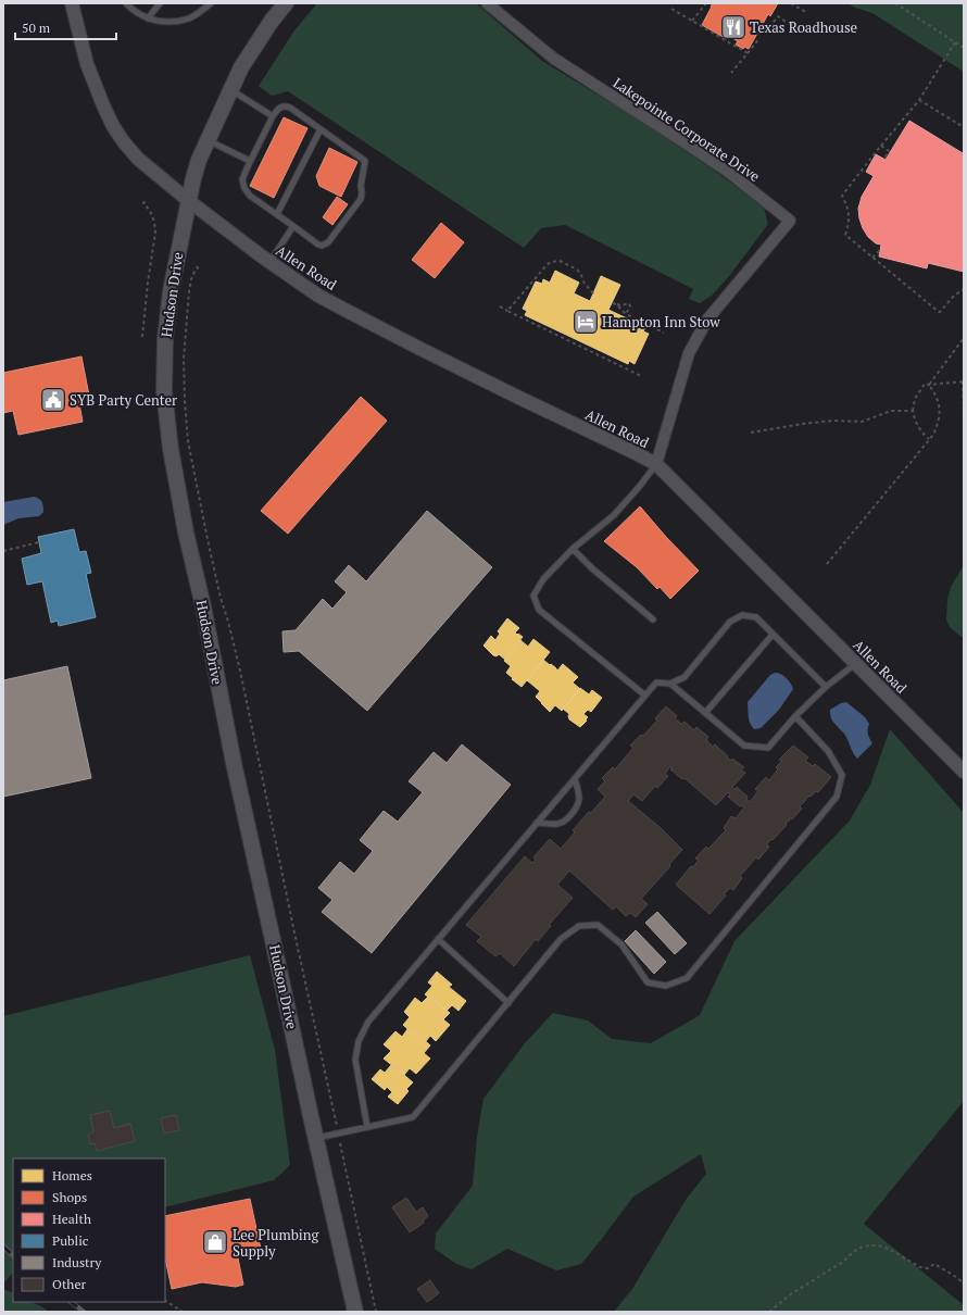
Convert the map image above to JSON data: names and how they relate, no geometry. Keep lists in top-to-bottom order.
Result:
{
  "streets": {
    "main road": ["Hudson Drive"],
    "street": ["Lakepointe Corporate Drive", "Allen Road"]
  },
  "crossings": [
    ["Lakepointe Corporate Drive", "Allen Road"],
    ["Allen Road", "Hudson Drive"]
  ],
  "places": {
    "restaurant": ["Texas Roadhouse"],
    "hotel": ["Hampton Inn Stow"],
    "public building": ["SYB Party Center"],
    "shop": ["Lee Plumbing Supply"]
  },
  "legend": [
    "Homes",
    "Shops",
    "Health",
    "Public",
    "Industry",
    "Other"
  ],
  "scale_bar": "50 m"
}
